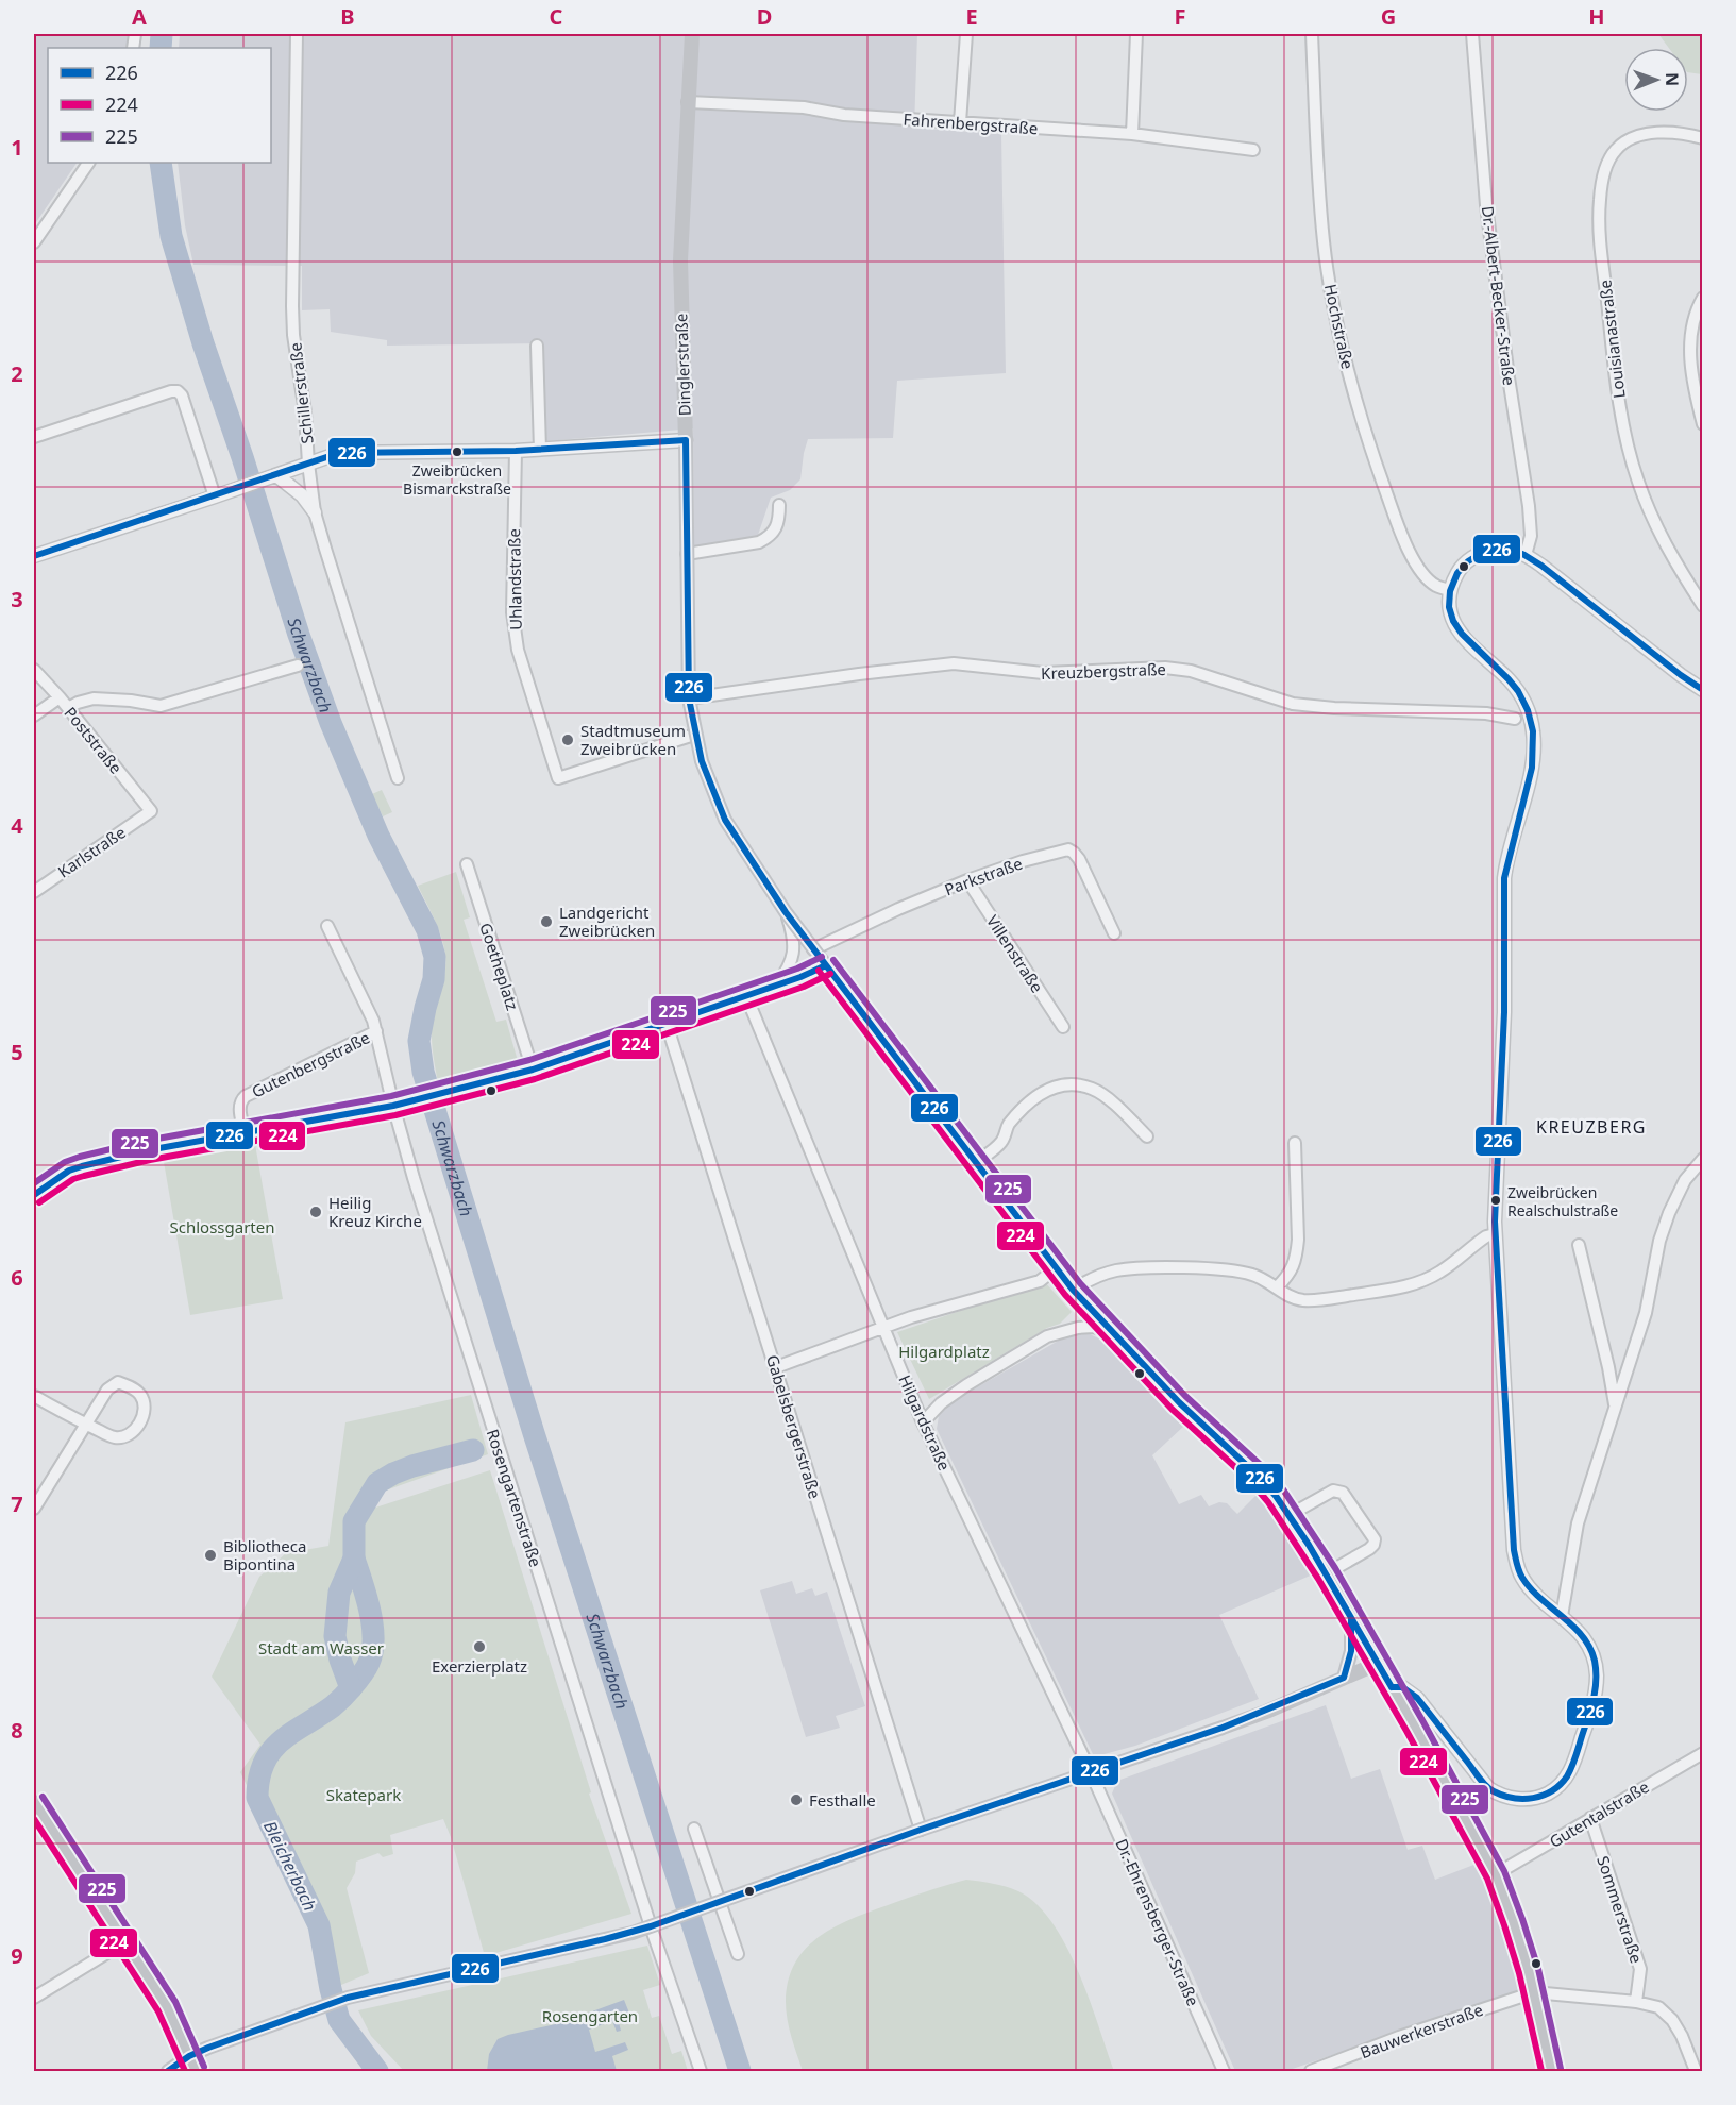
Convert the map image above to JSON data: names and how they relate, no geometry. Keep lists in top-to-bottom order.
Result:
{
  "streets": {
    "main road": ["Dinglerstraße"],
    "street": [
      "Fahrenbergstraße",
      "Dr.-Albert-Becker-Straße",
      "Hochstraße",
      "Louisianastraße",
      "Schillerstraße",
      "Uhlandstraße",
      "Kreuzbergstraße",
      "Poststraße",
      "Karlstraße",
      "Parkstraße",
      "Villenstraße",
      "Goetheplatz",
      "Gutenbergstraße",
      "Hilgardstraße",
      "Gabelsbergerstraße",
      "Rosengartenstraße",
      "Gutentalstraße",
      "Sommerstraße",
      "Dr.-Ehrensberger-Straße",
      "Bauwerkerstraße"
    ]
  },
  "crossings": [
    ["Fahrenbergstraße", "Dinglerstraße"],
    ["Dinglerstraße", "Uhlandstraße"],
    ["Dinglerstraße", "Kreuzbergstraße"],
    ["Dinglerstraße", "Parkstraße"],
    ["Dinglerstraße", "Gutentalstraße"],
    ["Dinglerstraße", "Bauwerkerstraße"],
    ["Poststraße", "Karlstraße"],
    ["Parkstraße", "Villenstraße"],
    ["Gutenbergstraße", "Rosengartenstraße"],
    ["Hilgardstraße", "Dr.-Ehrensberger-Straße"],
    ["Gutentalstraße", "Sommerstraße"]
  ],
  "districts": ["KREUZBERG"],
  "water": ["Schwarzbach", "Bleicherbach"],
  "parks": [
    "Schlossgarten",
    "Hilgardplatz",
    "Stadt am Wasser",
    "Skatepark",
    "Rosengarten"
  ],
  "places": [
    "Zweibrücken Bismarckstraße",
    "Stadtmuseum Zweibrücken",
    "Landgericht Zweibrücken",
    "Zweibrücken Realschulstraße",
    "Heilig Kreuz Kirche",
    "Bibliotheca Bipontina",
    "Exerzierplatz",
    "Festhalle"
  ],
  "lines": ["transit line 226", "transit line 225", "transit line 224"],
  "legend": ["226", "224", "225"],
  "north": "right",
  "grid": {
    "columns": [
      "A",
      "B",
      "C",
      "D",
      "E",
      "F",
      "G",
      "H"
    ],
    "rows": [
      "1",
      "2",
      "3",
      "4",
      "5",
      "6",
      "7",
      "8",
      "9"
    ]
  }
}
